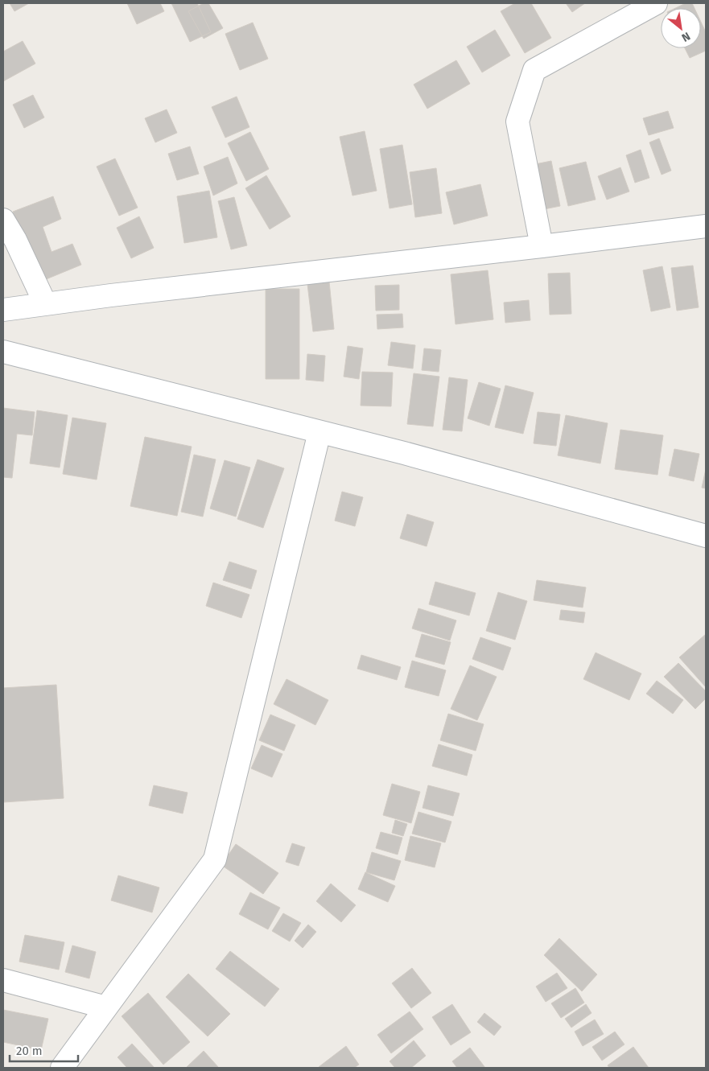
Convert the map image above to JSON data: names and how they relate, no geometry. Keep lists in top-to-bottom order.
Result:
{
  "scale_bar": "20 m",
  "north": "bottom right"
}
